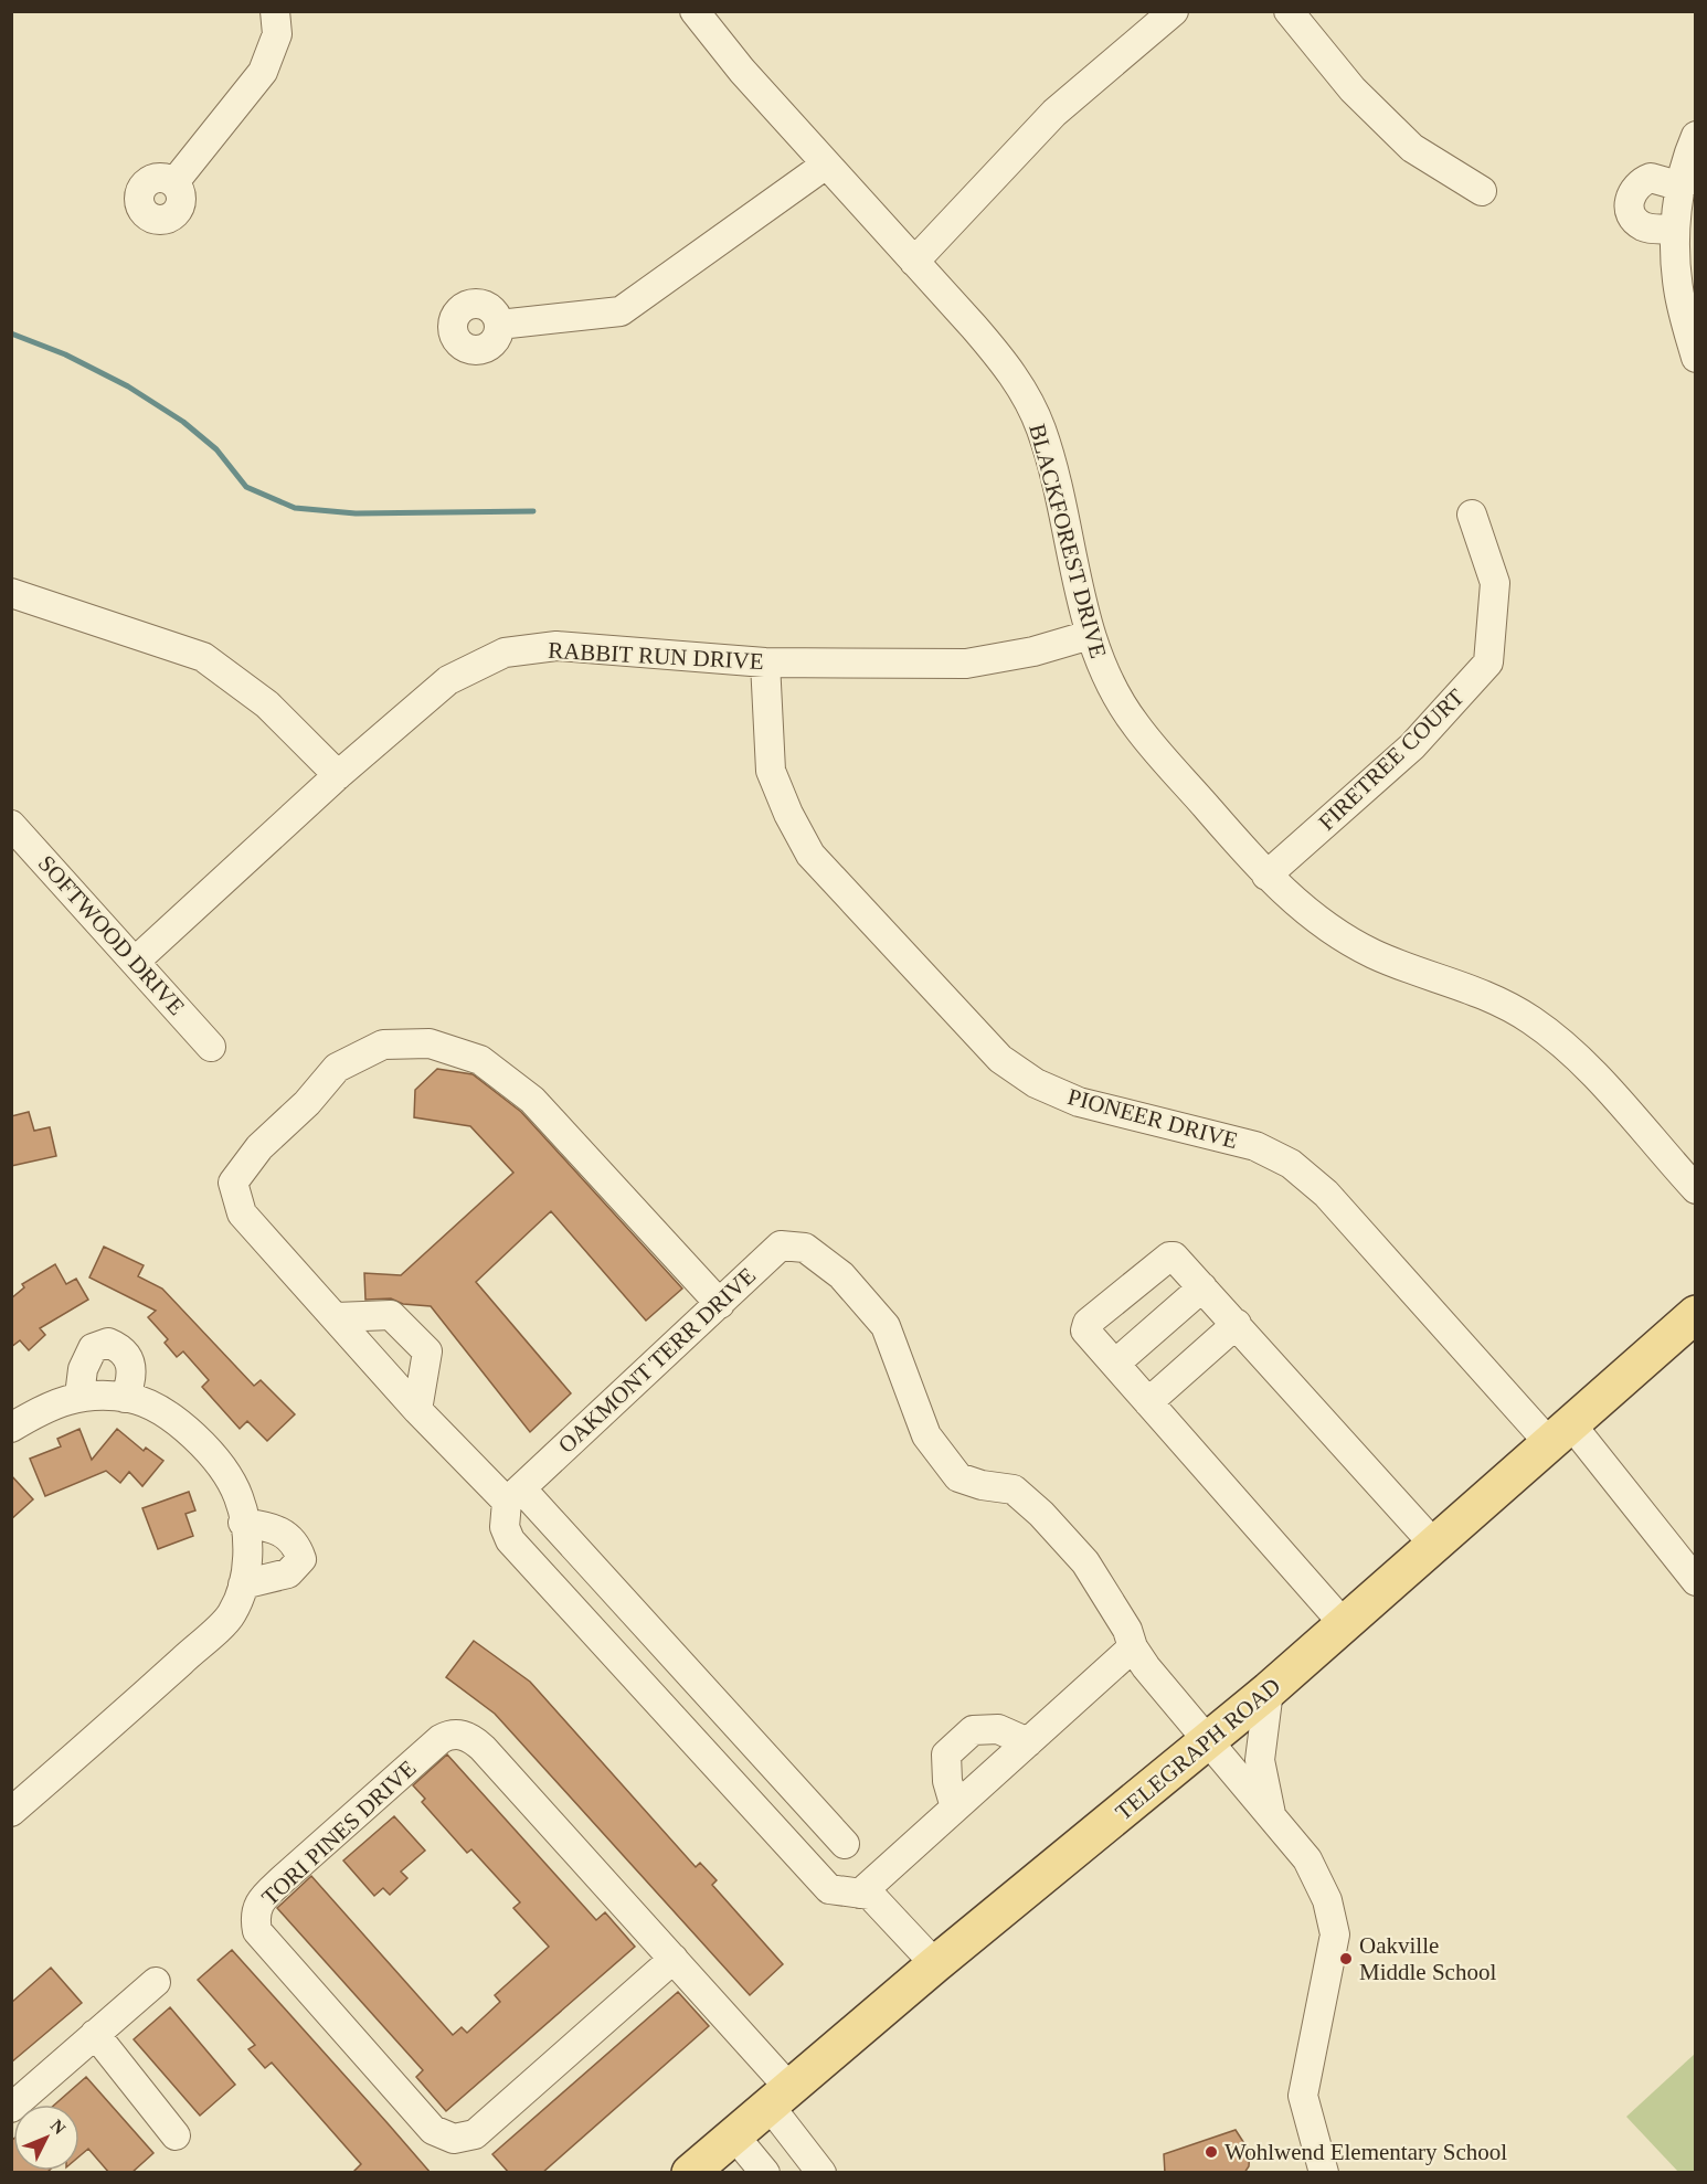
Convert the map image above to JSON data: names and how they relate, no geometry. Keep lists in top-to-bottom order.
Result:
{
  "streets": {
    "main road": ["TELEGRAPH ROAD"],
    "street": [
      "BLACKFOREST DRIVE",
      "RABBIT RUN DRIVE",
      "FIRETREE COURT",
      "SOFTWOOD DRIVE",
      "PIONEER DRIVE",
      "OAKMONT TERR DRIVE",
      "TORI PINES DRIVE"
    ]
  },
  "crossings": [
    ["BLACKFOREST DRIVE", "RABBIT RUN DRIVE"],
    ["BLACKFOREST DRIVE", "FIRETREE COURT"],
    ["RABBIT RUN DRIVE", "SOFTWOOD DRIVE"],
    ["RABBIT RUN DRIVE", "PIONEER DRIVE"],
    ["PIONEER DRIVE", "TELEGRAPH ROAD"],
    ["OAKMONT TERR DRIVE", "TELEGRAPH ROAD"],
    ["TELEGRAPH ROAD", "TORI PINES DRIVE"]
  ],
  "places": ["Oakville Middle School", "Wohlwend Elementary School"],
  "north": "top right"
}
